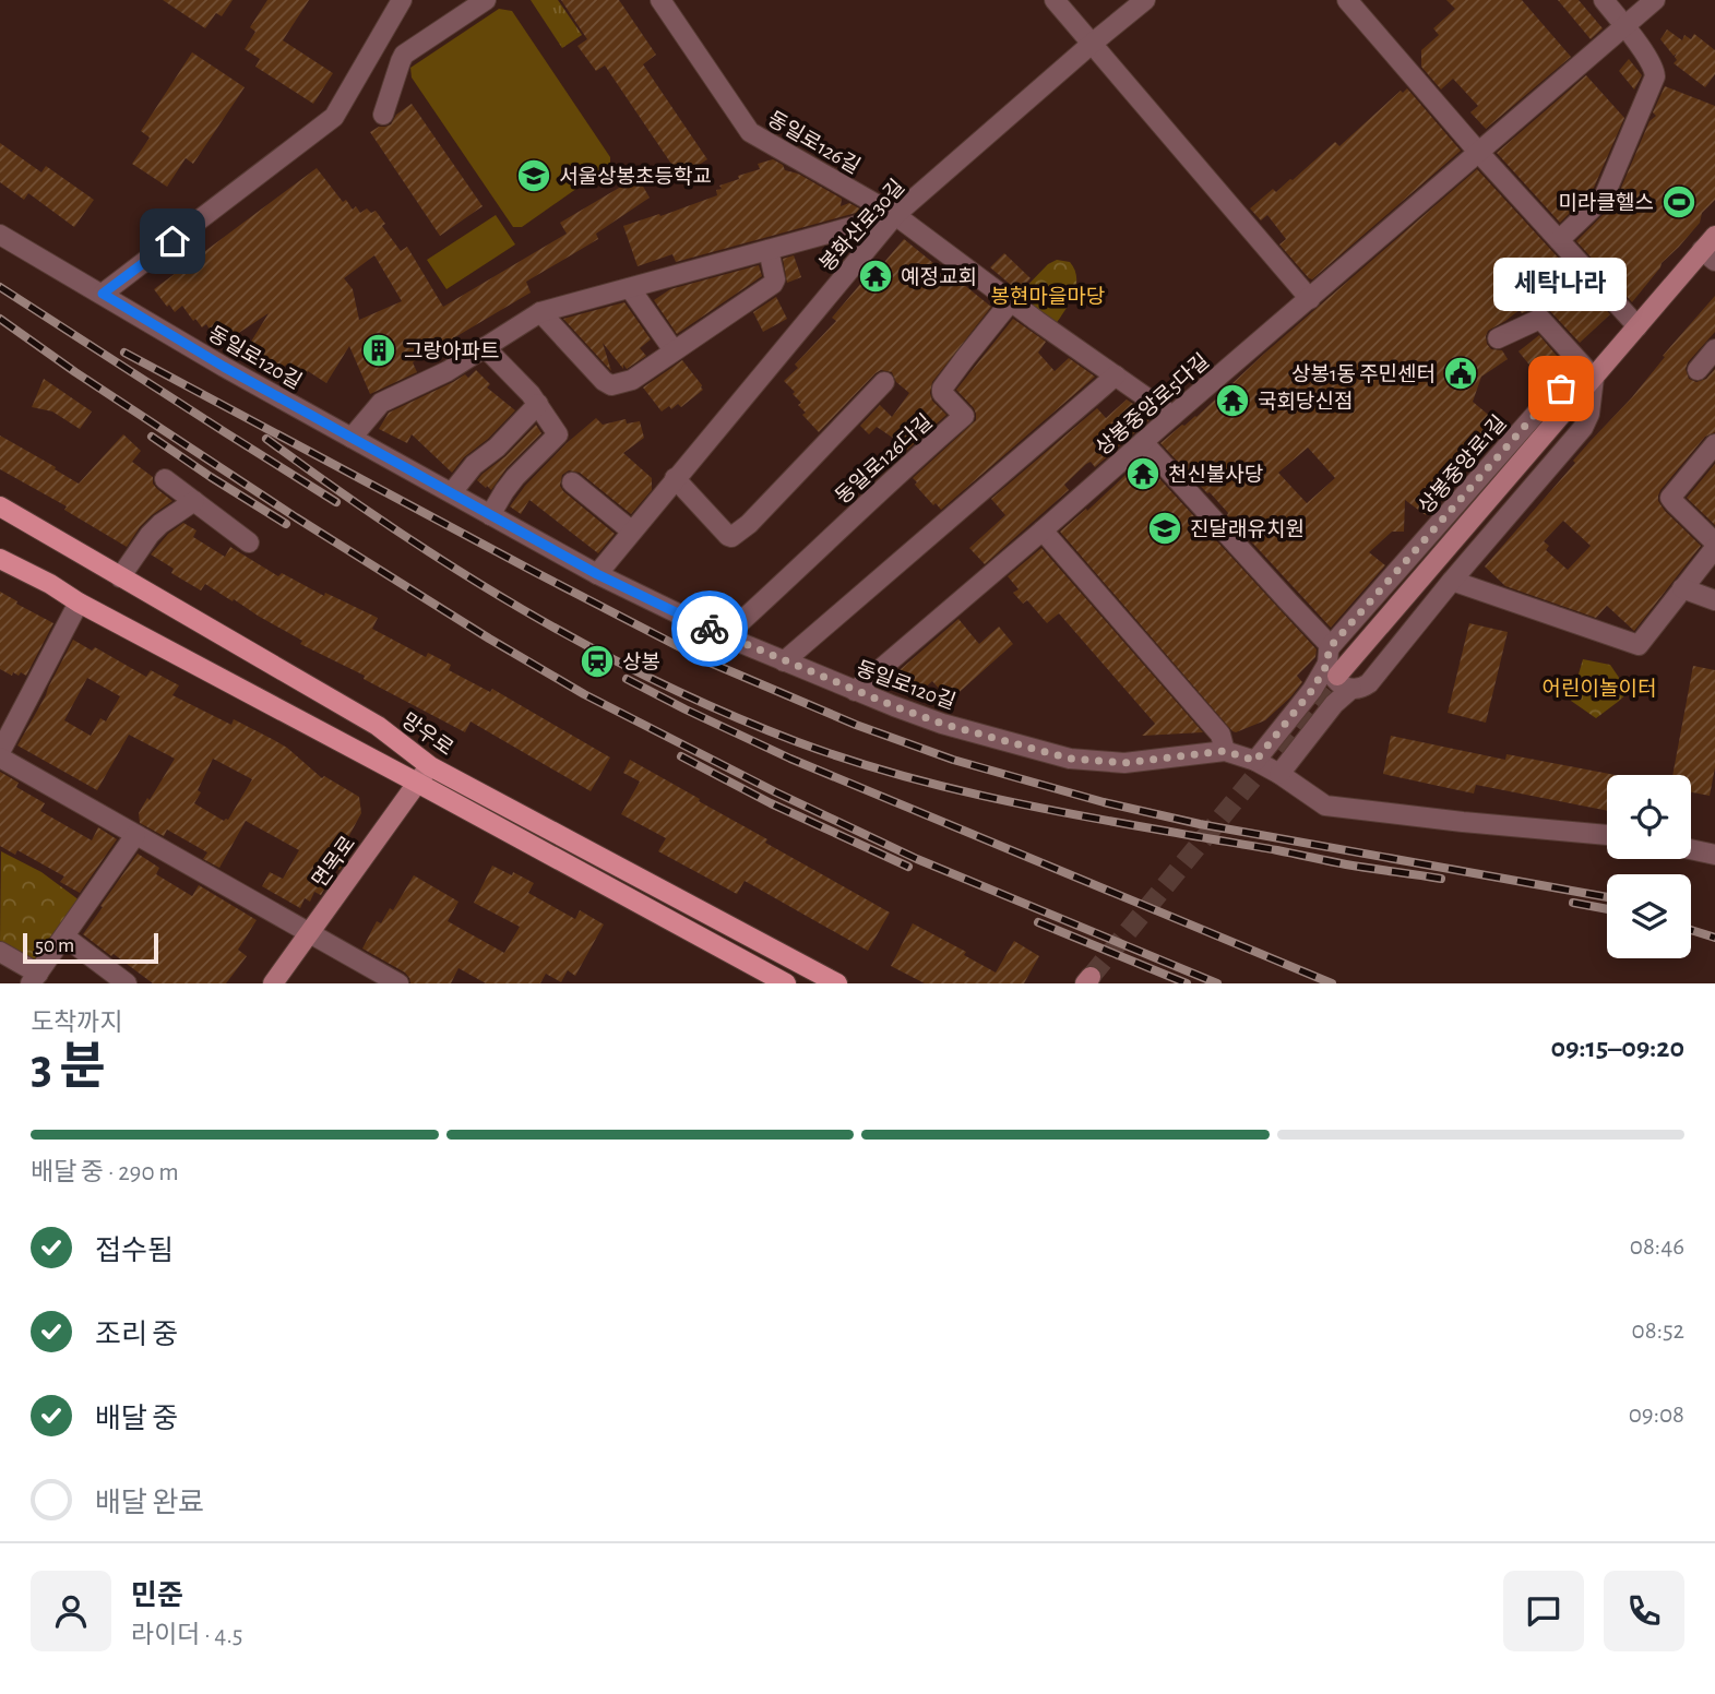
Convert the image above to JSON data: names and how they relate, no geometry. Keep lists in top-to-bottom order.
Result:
{
  "streets": {
    "main road": ["망우로", "면목로"],
    "street": [
      "동일로126길",
      "봉화산로30길",
      "동일로120길",
      "상봉중앙로5다길",
      "동일로126다길",
      "상봉중앙로1길"
    ]
  },
  "crossings": [
    ["동일로126길", "봉화산로30길"],
    ["동일로126길", "상봉중앙로5다길"],
    ["동일로126길", "동일로126다길"],
    ["봉화산로30길", "동일로120길"],
    ["동일로120길", "상봉중앙로5다길"],
    ["동일로120길", "동일로126다길"],
    ["동일로120길", "상봉중앙로1길"],
    ["망우로", "면목로"]
  ],
  "parks": ["봉현마을마당", "어린이놀이터"],
  "places": {
    "school or university": ["서울상봉초등학교", "진달래유치원"],
    "sports": ["미라클헬스"],
    "temple": ["예정교회", "국회당신점", "천신불사당"],
    "building": ["그랑아파트"],
    "public building": ["상봉1동 주민센터"],
    "other": ["세탁나라"],
    "station": ["상봉"]
  },
  "scale_bar": "50 m",
  "page": {
    "bubble": "세탁나라",
    "scale": "50 m",
    "heading": ["3 분", "도착까지", "09:15–09:20"],
    "panel": ["민준", "라이더 · 4.5"],
    "bar": "배달 중 · 290 m",
    "list": [
      ["접수됨", "08:46"],
      ["조리 중", "08:52"],
      ["배달 중", "09:08"],
      "배달 완료"
    ]
  }
}
